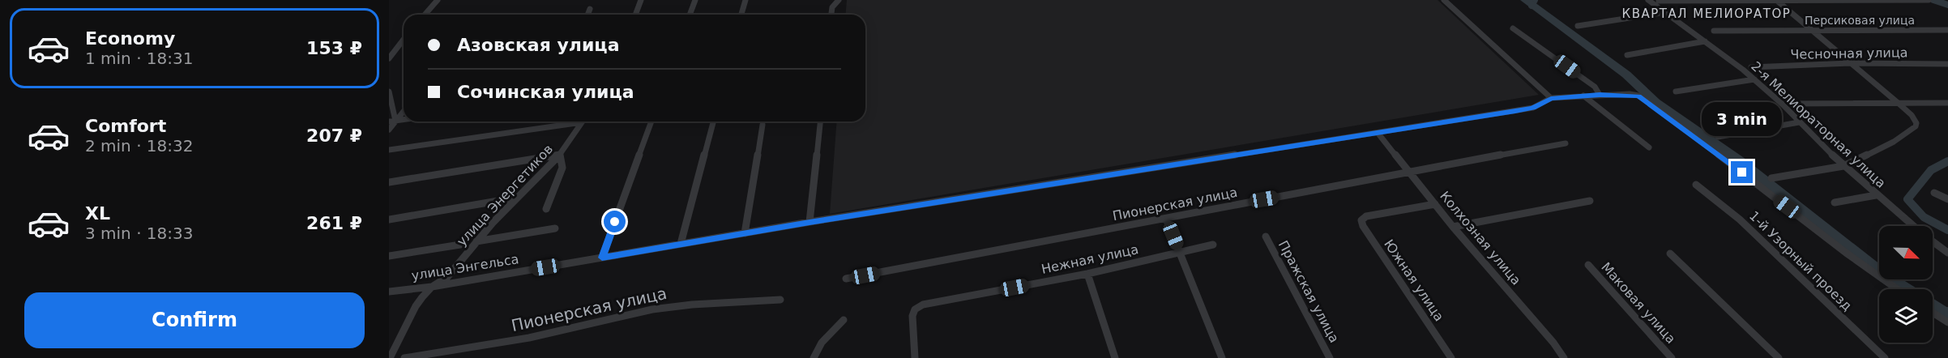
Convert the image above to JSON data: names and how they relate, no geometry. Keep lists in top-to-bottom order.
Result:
{
  "streets": {
    "street": [
      "Персиковая улица",
      "Чесночная улица",
      "2-я Мелиораторная улица",
      "улица Энергетиков",
      "Пионерская улица",
      "Колхозная улица",
      "Нежная улица",
      "1-й Узорный проезд",
      "улица Энгельса",
      "Южная улица",
      "Пражская улица",
      "Маковая улица"
    ]
  },
  "crossings": [
    ["улица Энергетиков", "улица Энгельса"],
    ["Пионерская улица", "Колхозная улица"],
    ["Колхозная улица", "улица Энгельса"],
    ["Колхозная улица", "Южная улица"]
  ],
  "districts": ["КВАРТАЛ МЕЛИОРАТОР"],
  "north": "bottom right",
  "page": {
    "list": [
      {
        "name": "Economy",
        "note": "1 min · 18:31",
        "value": "153 ₽"
      },
      {
        "name": "Comfort",
        "note": "2 min · 18:32",
        "value": "207 ₽"
      },
      {
        "name": "XL",
        "note": "3 min · 18:33",
        "value": "261 ₽"
      }
    ],
    "banner": ["Азовская улица", "Сочинская улица"],
    "bubble": "3 min",
    "buttons": "Confirm"
  }
}
